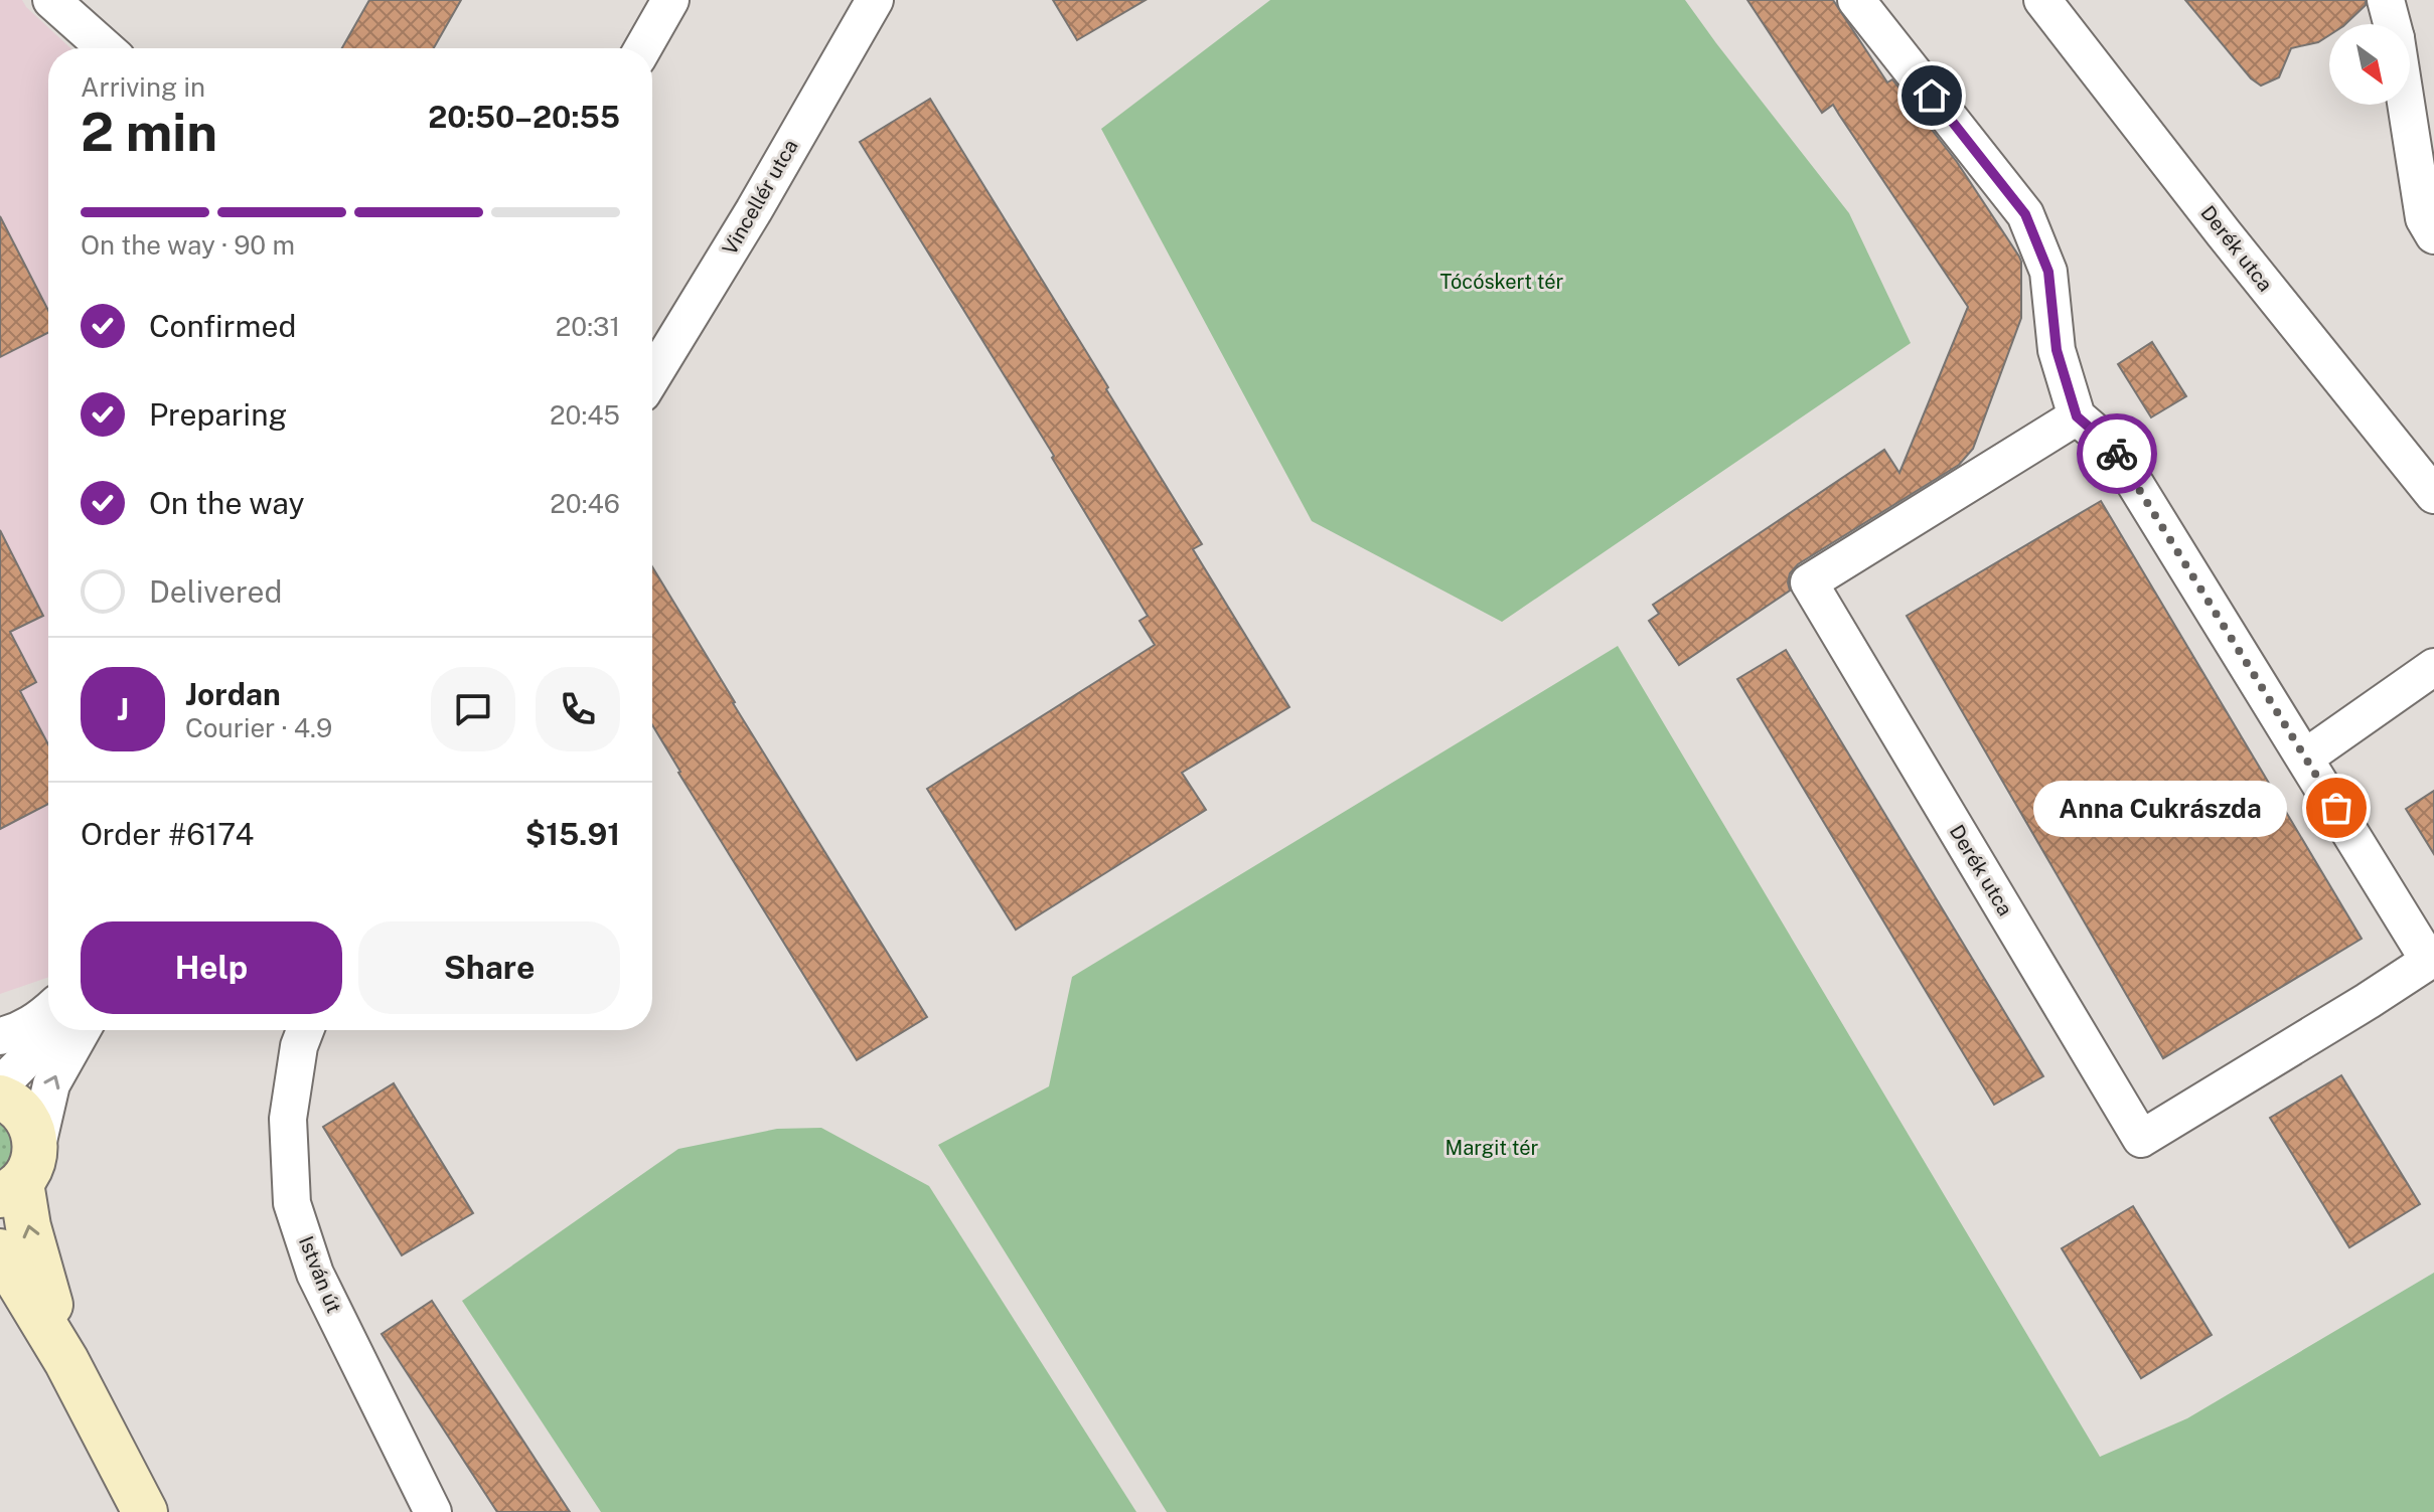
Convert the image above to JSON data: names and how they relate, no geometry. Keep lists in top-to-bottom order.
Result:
{
  "streets": {
    "street": ["Vincellér utca", "Derék utca", "István út"]
  },
  "parks": ["Tócóskert tér", "Margit tér"],
  "places": ["Anna Cukrászda"],
  "north": "bottom right",
  "page": {
    "heading": ["2 min", "Arriving in", "20:50–20:55"],
    "panel": [
      "Jordan",
      "Courier · 4.9",
      "Order #6174",
      "$15.91"
    ],
    "bar": "On the way · 90 m",
    "list": [
      ["Confirmed", "20:31"],
      ["Preparing", "20:45"],
      ["On the way", "20:46"],
      "Delivered"
    ],
    "round": "J",
    "bubble": "Anna Cukrászda",
    "buttons": ["Help", "Share"]
  }
}
